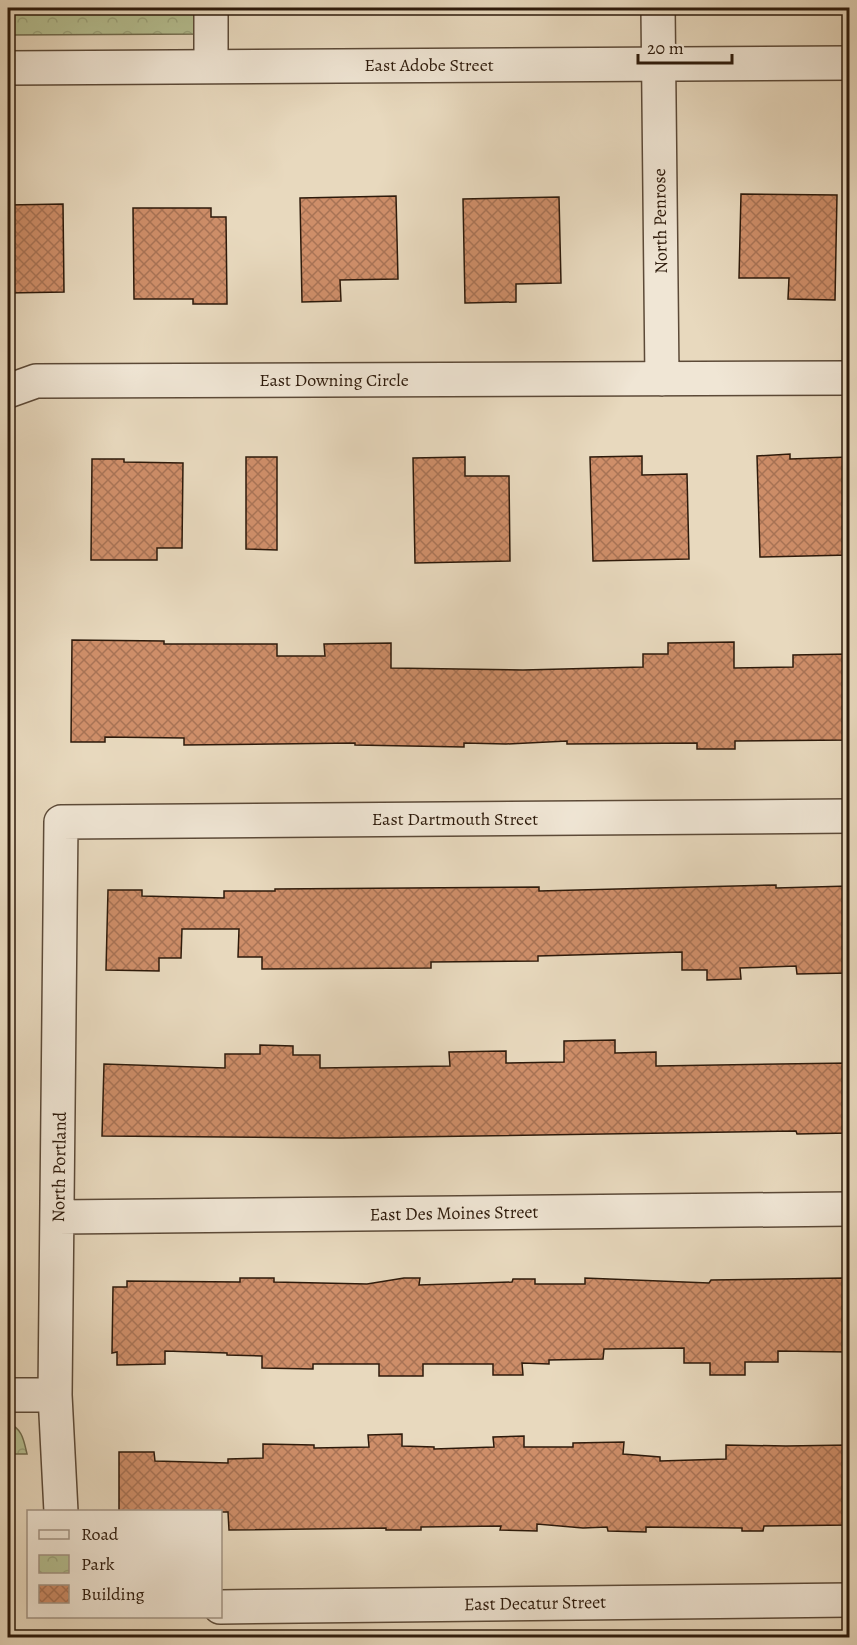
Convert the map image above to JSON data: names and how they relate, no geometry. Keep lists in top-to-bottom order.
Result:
{
  "streets": {
    "street": [
      "East Adobe Street",
      "North Penrose",
      "East Downing Circle",
      "East Dartmouth Street",
      "North Portland",
      "East Des Moines Street",
      "East Decatur Street"
    ]
  },
  "crossings": [
    ["East Adobe Street", "North Penrose"],
    ["North Penrose", "East Downing Circle"],
    ["East Dartmouth Street", "North Portland"],
    ["North Portland", "East Des Moines Street"]
  ],
  "legend": ["Road", "Park", "Building"],
  "scale_bar": "20 m"
}
